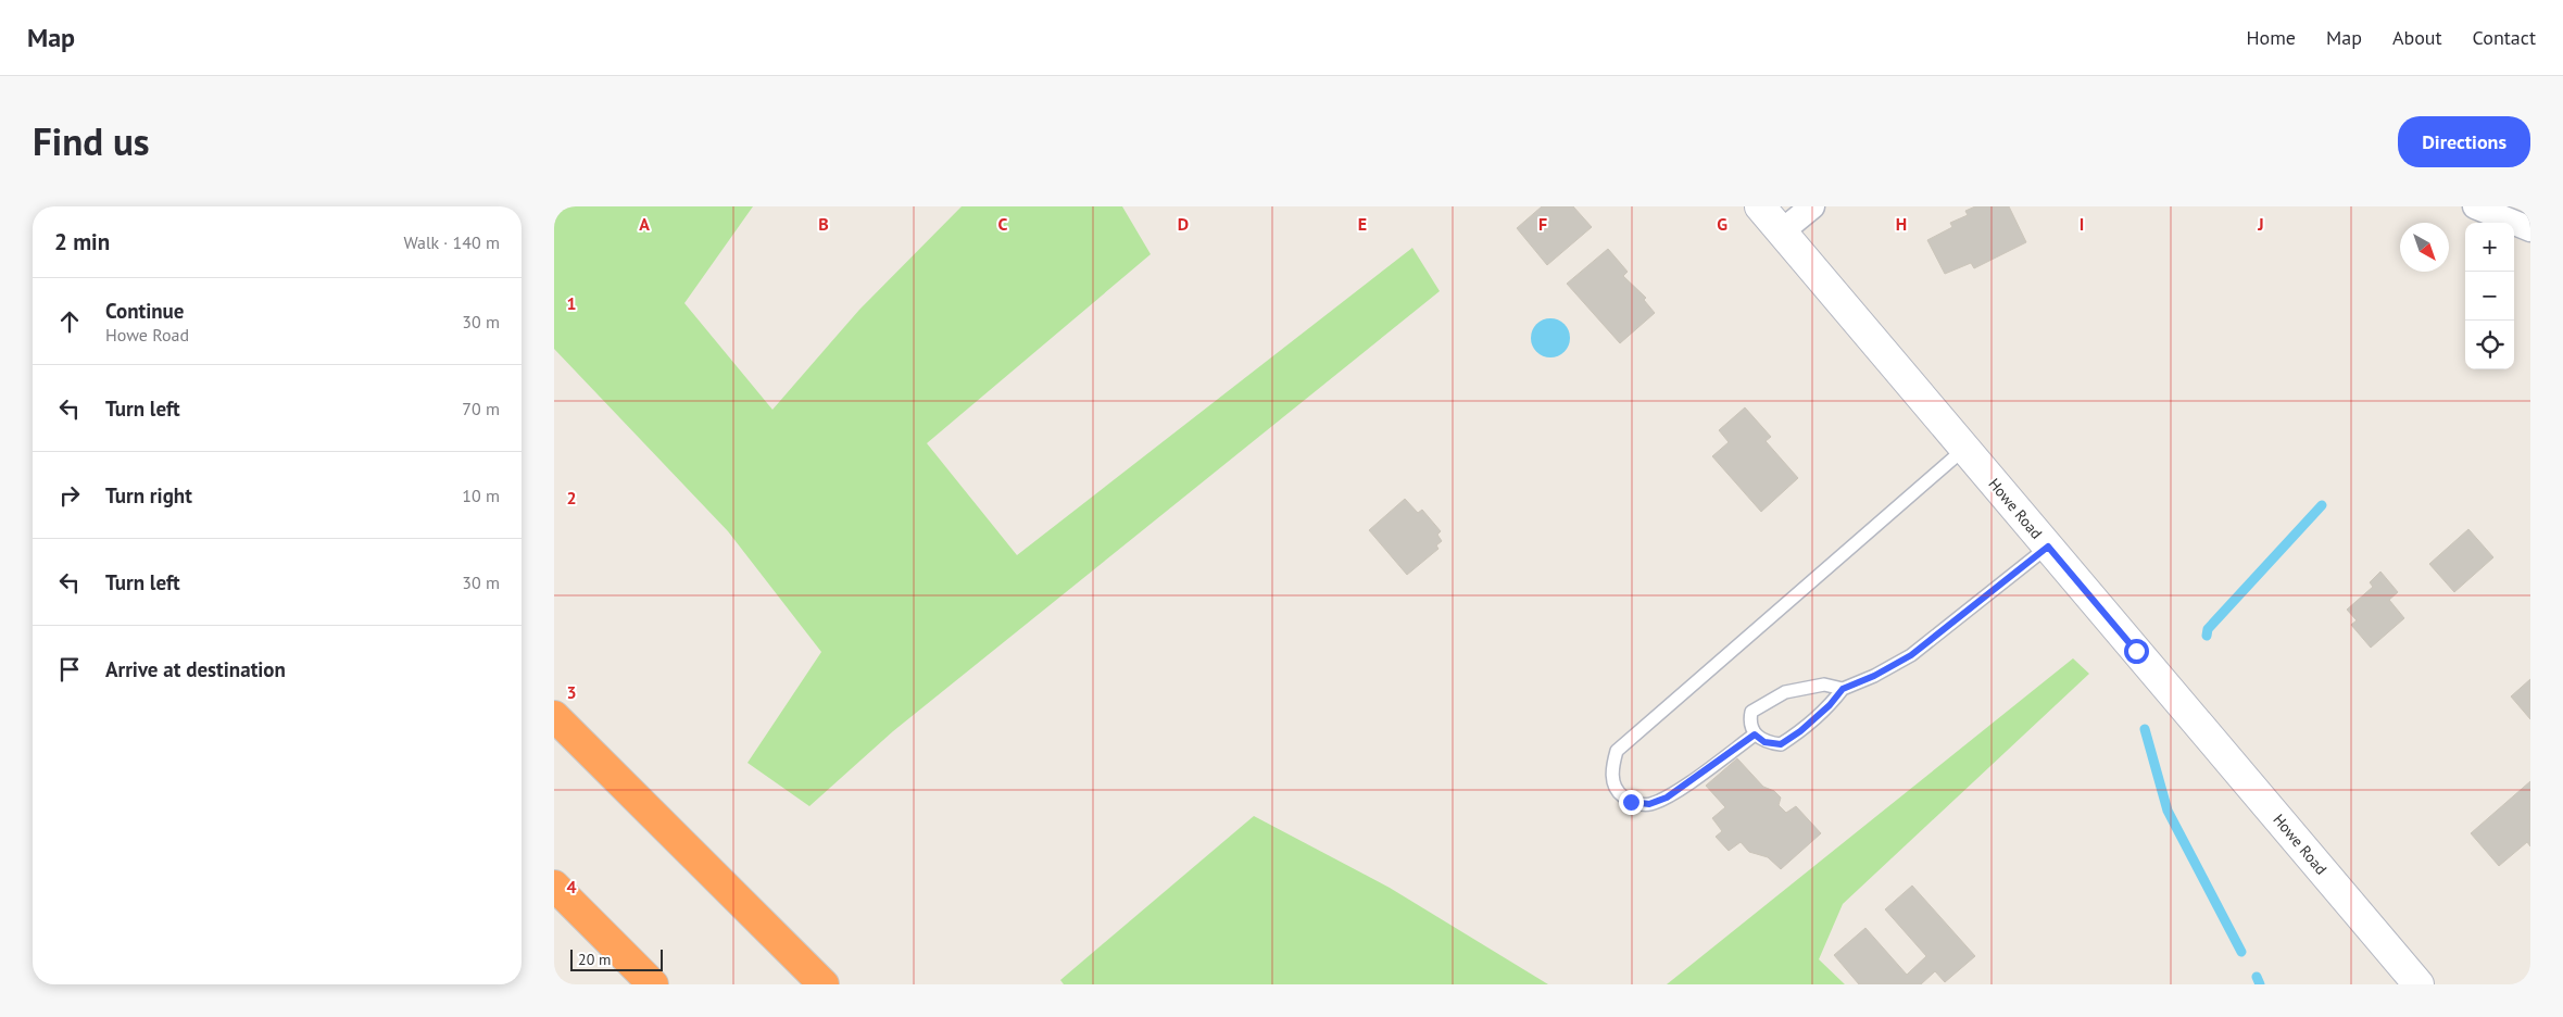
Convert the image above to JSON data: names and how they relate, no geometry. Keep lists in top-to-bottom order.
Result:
{
  "streets": {
    "street": ["Howe Road"]
  },
  "scale_bar": "20 m",
  "north": "bottom right",
  "page": {
    "header": "Map",
    "nav": [
      "Home",
      "Map",
      "About",
      "Contact"
    ],
    "title": "Find us",
    "buttons": "Directions",
    "heading": ["2 min", "Walk · 140 m"],
    "map_buttons": ["+", "−"],
    "list": [
      ["Continue", "Howe Road", "30 m"],
      ["Turn left", "70 m"],
      ["Turn right", "10 m"],
      ["Turn left", "30 m"],
      "Arrive at destination"
    ],
    "scale": "20 m"
  },
  "grid": {
    "columns": [
      "A",
      "B",
      "C",
      "D",
      "E",
      "F",
      "G",
      "H",
      "I",
      "J"
    ],
    "rows": [
      "1",
      "2",
      "3",
      "4"
    ]
  }
}
